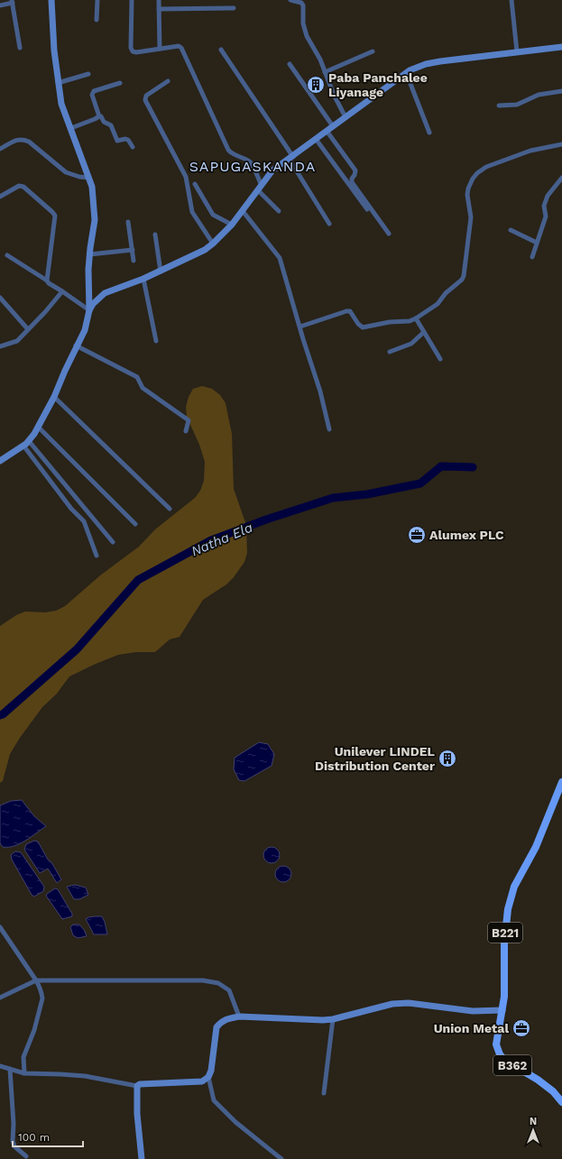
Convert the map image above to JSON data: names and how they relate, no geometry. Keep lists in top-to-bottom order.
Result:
{
  "streets": {
    "main road": ["B221", "B362"]
  },
  "crossings": [
    ["B221", "B362"]
  ],
  "districts": ["SAPUGASKANDA"],
  "water": ["Natha Ela"],
  "places": {
    "building": ["Paba Panchalee Liyanage", "Unilever LINDEL Distribution Center"],
    "office": ["Alumex PLC", "Union Metal"]
  },
  "scale_bar": "100 m",
  "north": "top"
}
